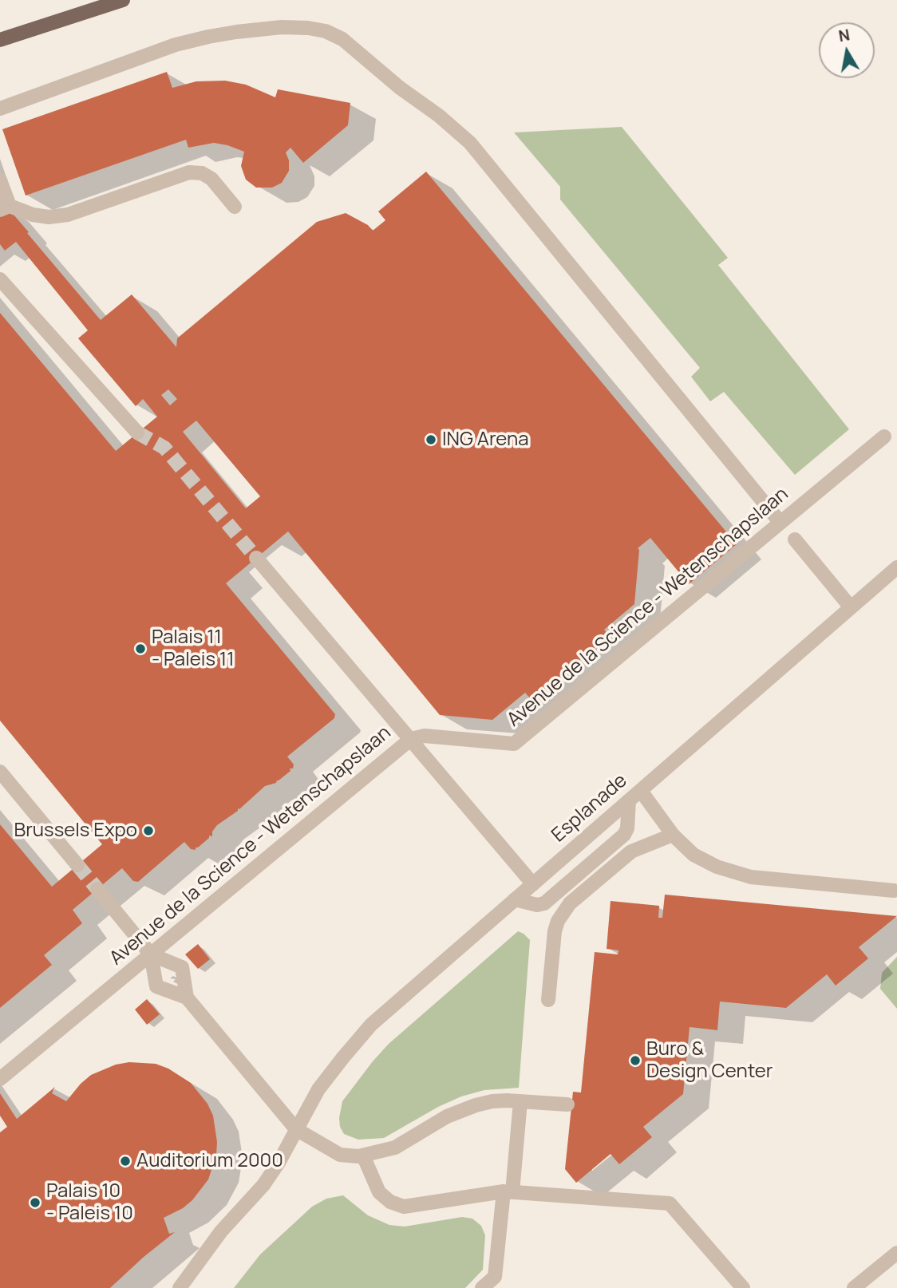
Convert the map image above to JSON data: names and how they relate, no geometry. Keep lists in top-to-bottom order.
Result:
{
  "streets": {
    "street": ["Avenue de la Science - Wetenschapslaan", "Esplanade"]
  },
  "places": [
    "ING Arena",
    "Palais 11 - Paleis 11",
    "Brussels Expo",
    "Buro & Design Center",
    "Auditorium 2000",
    "Palais 10 - Paleis 10"
  ],
  "north": "top"
}
